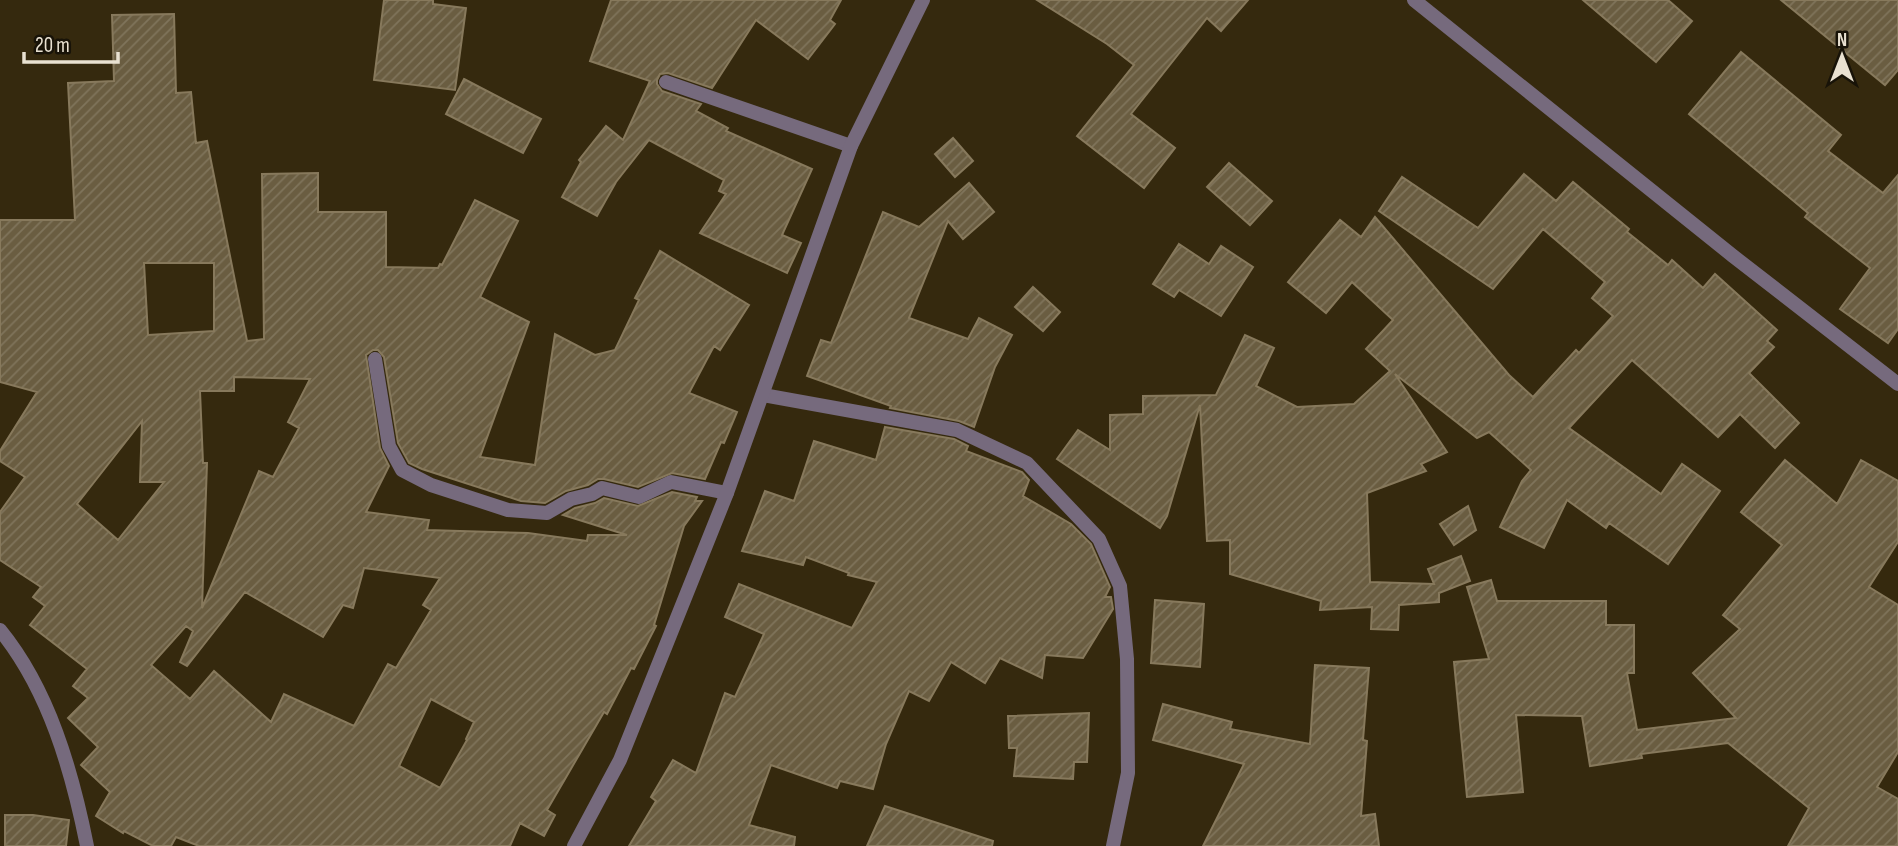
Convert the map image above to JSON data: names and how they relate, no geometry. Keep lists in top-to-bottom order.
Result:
{
  "scale_bar": "20 m",
  "north": "top"
}
